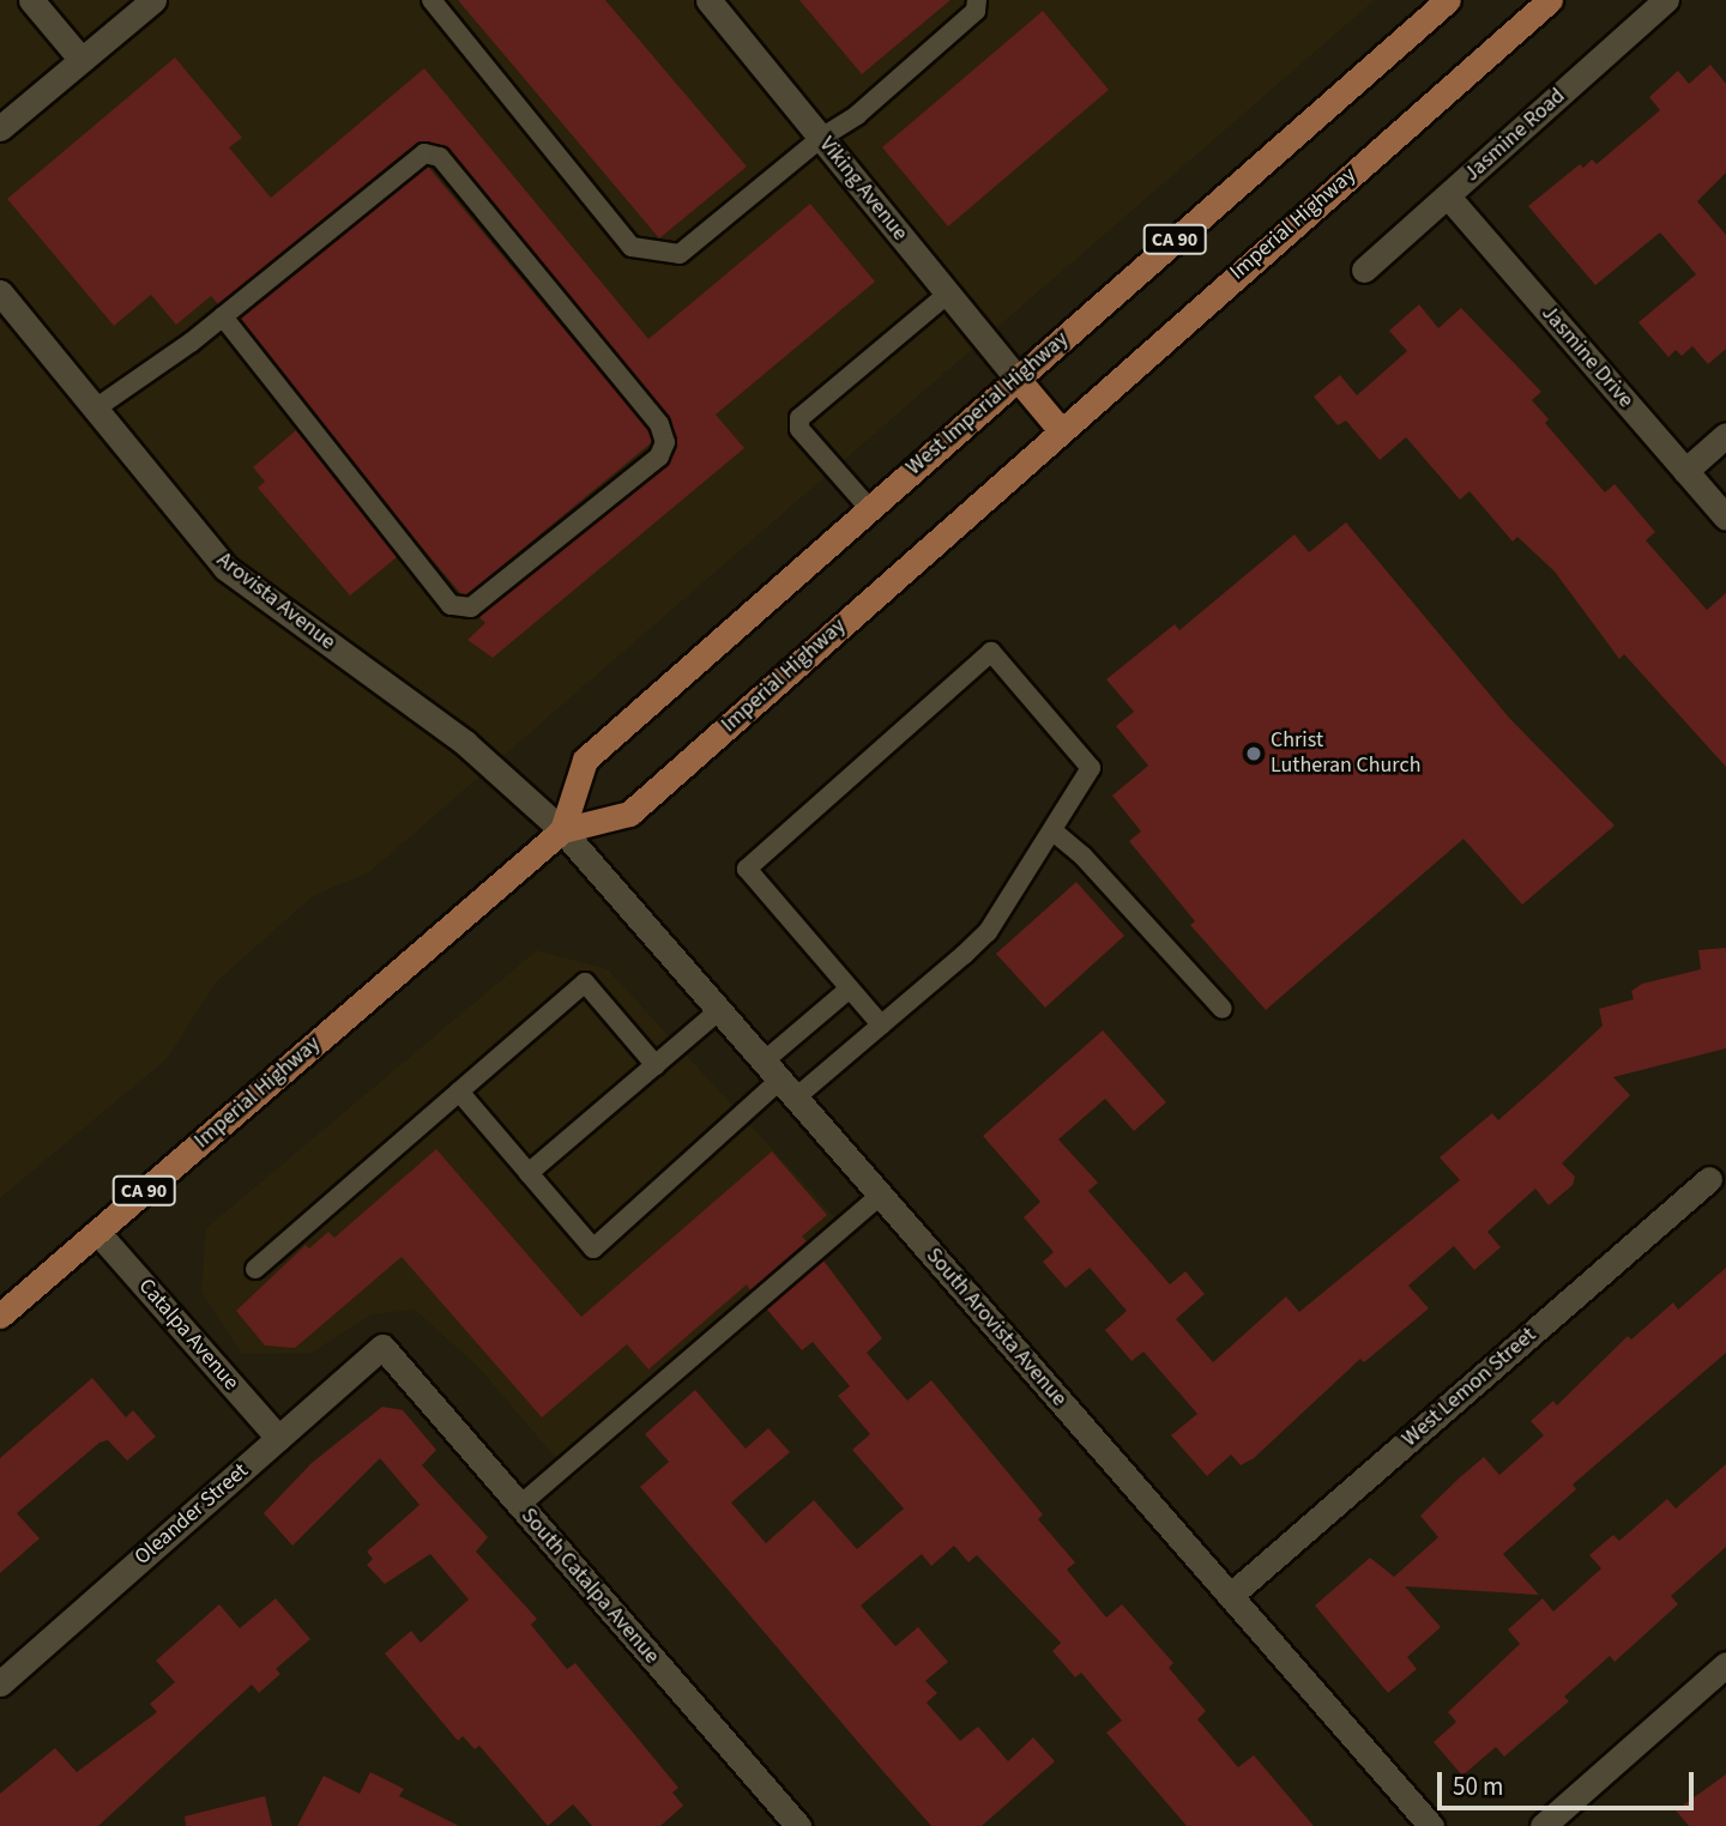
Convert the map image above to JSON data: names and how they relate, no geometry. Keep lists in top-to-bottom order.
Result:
{
  "streets": {
    "main road": ["Imperial Highway", "CA 90", "West Imperial Highway"],
    "street": [
      "Jasmine Road",
      "Viking Avenue",
      "Jasmine Drive",
      "Arovista Avenue",
      "South Arovista Avenue",
      "Catalpa Avenue",
      "West Lemon Street",
      "Oleander Street",
      "South Catalpa Avenue"
    ]
  },
  "crossings": [
    ["Jasmine Road", "Jasmine Drive"],
    ["Viking Avenue", "West Imperial Highway"],
    ["Imperial Highway", "West Imperial Highway"],
    ["Imperial Highway", "Arovista Avenue"],
    ["Imperial Highway", "South Arovista Avenue"],
    ["Imperial Highway", "Catalpa Avenue"],
    ["West Imperial Highway", "Arovista Avenue"],
    ["West Imperial Highway", "South Arovista Avenue"],
    ["Arovista Avenue", "South Arovista Avenue"],
    ["South Arovista Avenue", "West Lemon Street"],
    ["Catalpa Avenue", "Oleander Street"],
    ["Oleander Street", "South Catalpa Avenue"]
  ],
  "places": ["Christ Lutheran Church"],
  "scale_bar": "50 m"
}
